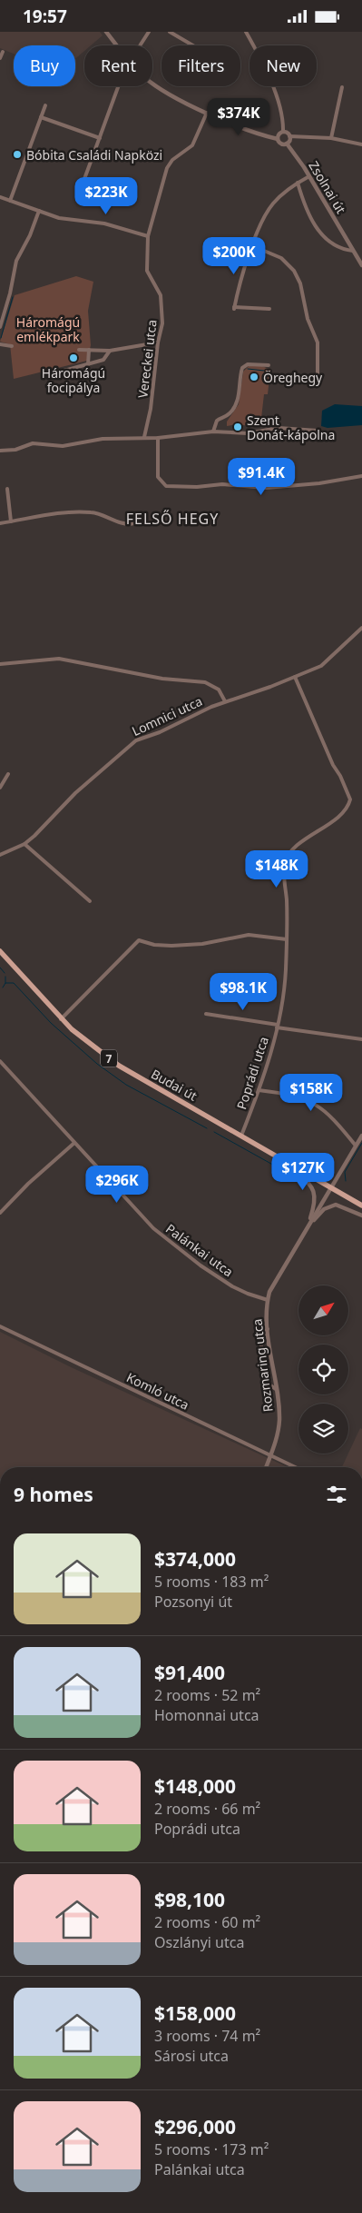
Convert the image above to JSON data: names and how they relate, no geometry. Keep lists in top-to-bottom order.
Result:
{
  "streets": {
    "main road": ["7", "Budai út"],
    "street": [
      "Zsolnai út",
      "Vereckei utca",
      "Lomnici utca",
      "Poprádi utca",
      "Palánkai utca",
      "Rozmaring utca",
      "Komló utca"
    ]
  },
  "crossings": [
    ["Lomnici utca", "Poprádi utca"],
    ["Poprádi utca", "Budai út"],
    ["Budai út", "Rozmaring utca"],
    ["Palánkai utca", "Rozmaring utca"],
    ["Rozmaring utca", "Komló utca"]
  ],
  "districts": ["FELSŐ HEGY"],
  "parks": ["Háromágú emlékpark"],
  "places": [
    "Bóbita Családi Napközi",
    "Háromágú focipálya",
    "Öreghegy",
    "Szent Donát-kápolna"
  ],
  "north": "top right",
  "page": {
    "status": "19:57",
    "chip": [
      "Buy",
      "Rent",
      "Filters",
      "New"
    ],
    "price": [
      "$374K",
      "$223K",
      "$200K",
      "$91.4K",
      "$148K",
      "$98.1K",
      "$158K",
      "$127K",
      "$296K"
    ],
    "heading": "9 homes",
    "list": [
      {
        "name": "$374,000",
        "note": "5 rooms · 183 m² · Pozsonyi út"
      },
      {
        "name": "$91,400",
        "note": "2 rooms · 52 m² · Homonnai utca"
      },
      {
        "name": "$148,000",
        "note": "2 rooms · 66 m² · Poprádi utca"
      },
      {
        "name": "$98,100",
        "note": "2 rooms · 60 m² · Oszlányi utca"
      },
      {
        "name": "$158,000",
        "note": "3 rooms · 74 m² · Sárosi utca"
      },
      {
        "name": "$296,000",
        "note": "5 rooms · 173 m² · Palánkai utca"
      }
    ]
  }
}
